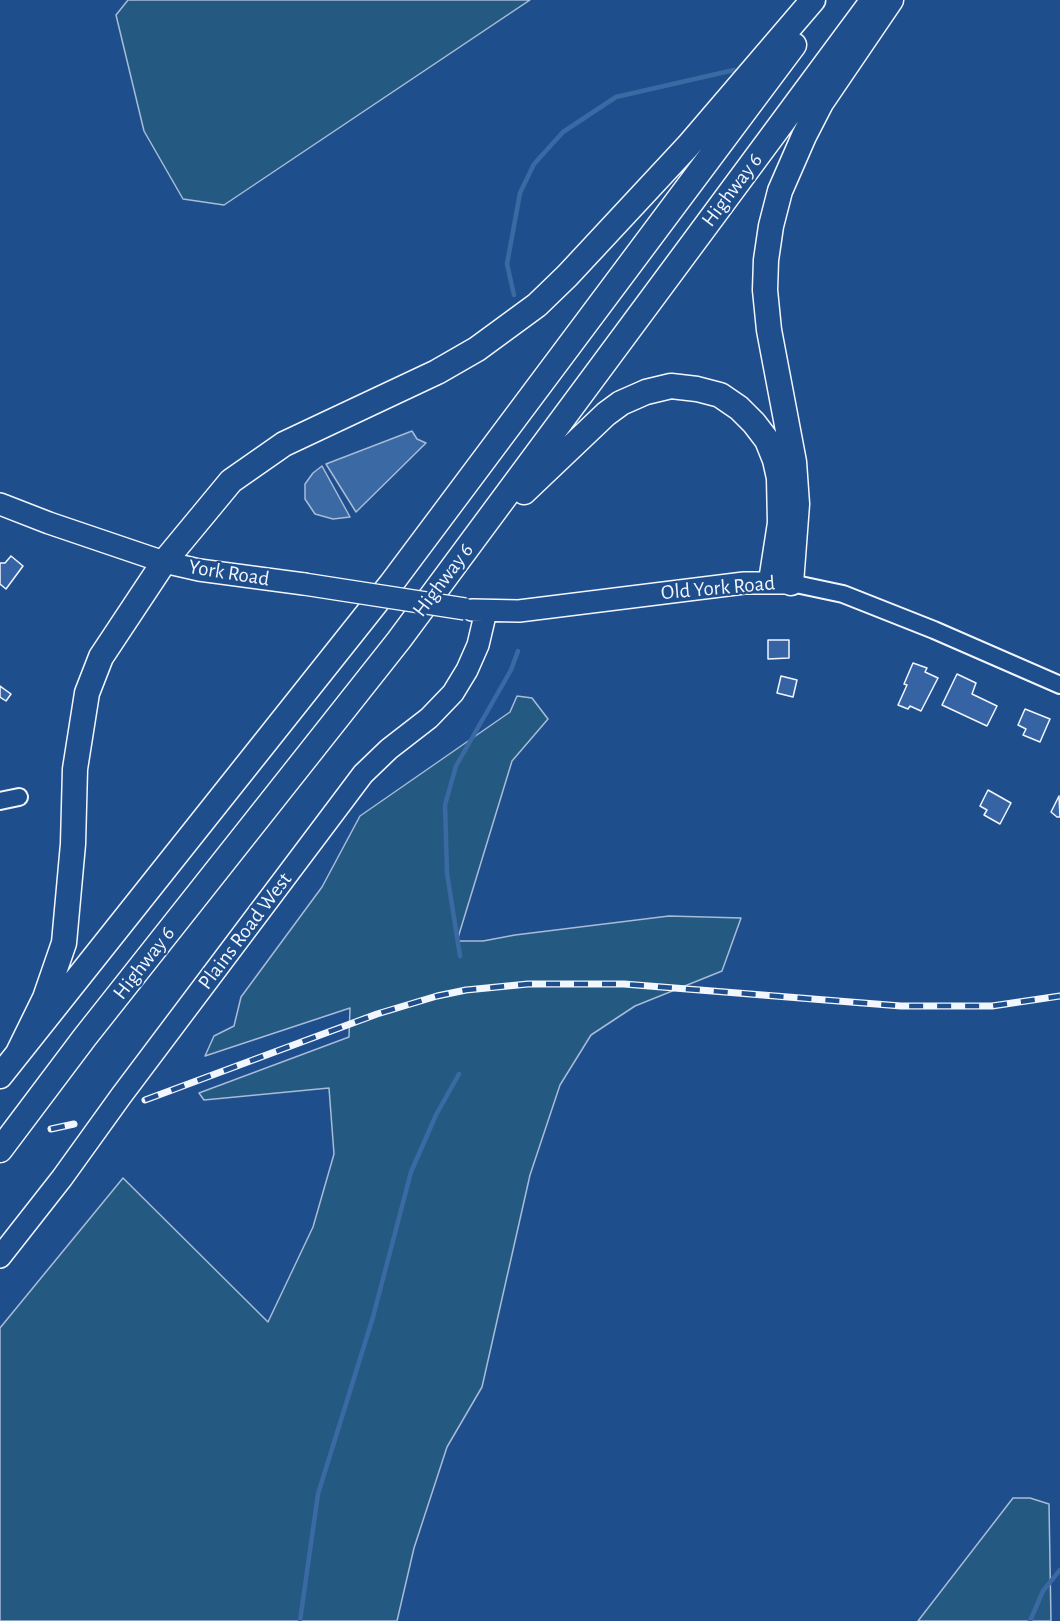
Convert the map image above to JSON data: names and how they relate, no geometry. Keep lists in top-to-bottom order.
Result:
{
  "streets": {
    "highway": ["Highway 6"],
    "main road": ["York Road", "Old York Road", "Plains Road West"]
  },
  "crossings": [
    ["York Road", "Old York Road"],
    ["York Road", "Plains Road West"],
    ["Old York Road", "Plains Road West"]
  ]
}
